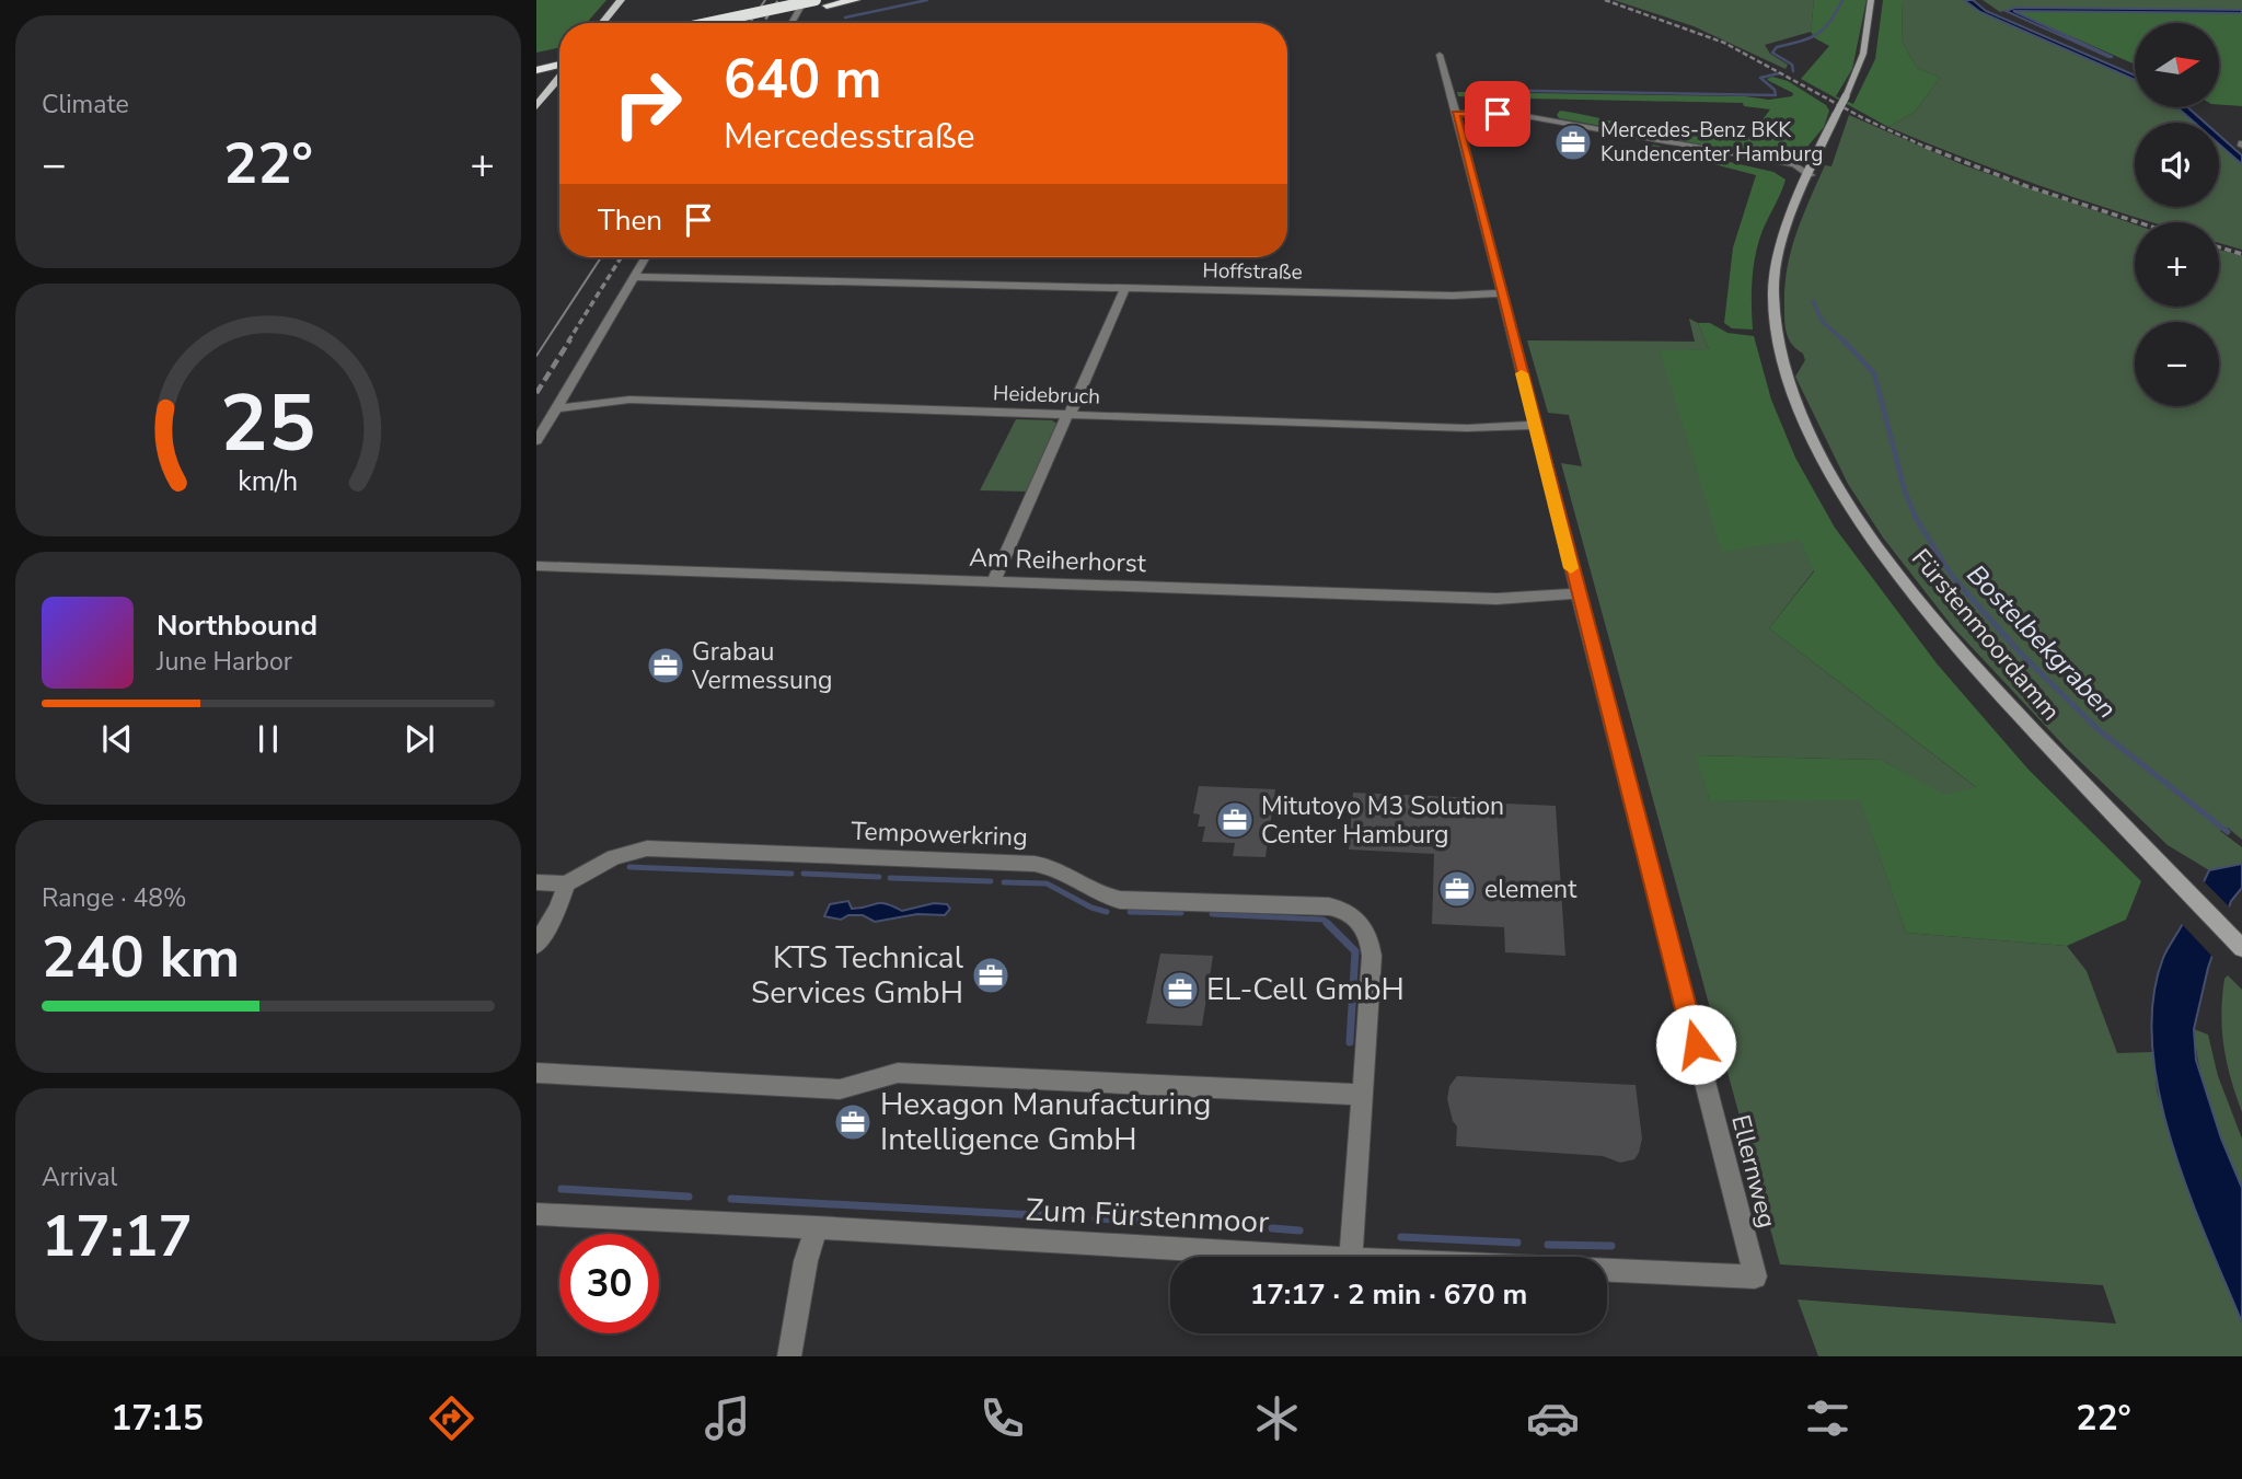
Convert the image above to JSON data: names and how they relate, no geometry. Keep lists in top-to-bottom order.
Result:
{
  "streets": {
    "main road": ["Fürstenmoordamm"],
    "street": [
      "Hoffstraße",
      "Heidebruch",
      "Am Reiherhorst",
      "Tempowerkring",
      "Ellernweg",
      "Zum Fürstenmoor"
    ]
  },
  "crossings": [
    ["Hoffstraße", "Ellernweg"],
    ["Heidebruch", "Ellernweg"],
    ["Am Reiherhorst", "Ellernweg"],
    ["Ellernweg", "Zum Fürstenmoor"]
  ],
  "water": ["Bostelbekgraben"],
  "places": {
    "office": [
      "Mercedes-Benz BKK Kundencenter Hamburg",
      "Grabau Vermessung",
      "Mitutoyo M3 Solution Center Hamburg",
      "element",
      "KTS Technical Services GmbH",
      "EL-Cell GmbH",
      "Hexagon Manufacturing Intelligence GmbH"
    ]
  },
  "north": "right",
  "page": {
    "tile": [
      "Climate",
      ["Range · 48%", "240 km"],
      ["Arrival", "17:17"]
    ],
    "map_buttons": ["+", "−"],
    "turn": ["640 m", "Mercedesstraße"],
    "heat": ["−", "22°", "+"],
    "then": "Then",
    "song": ["Northbound", "June Harbor"],
    "limit": "30",
    "trip": "17:17 · 2 min · 670 m",
    "tabs": ["17:15", "22°"],
    "gauge": ["25", "km/h"]
  }
}
